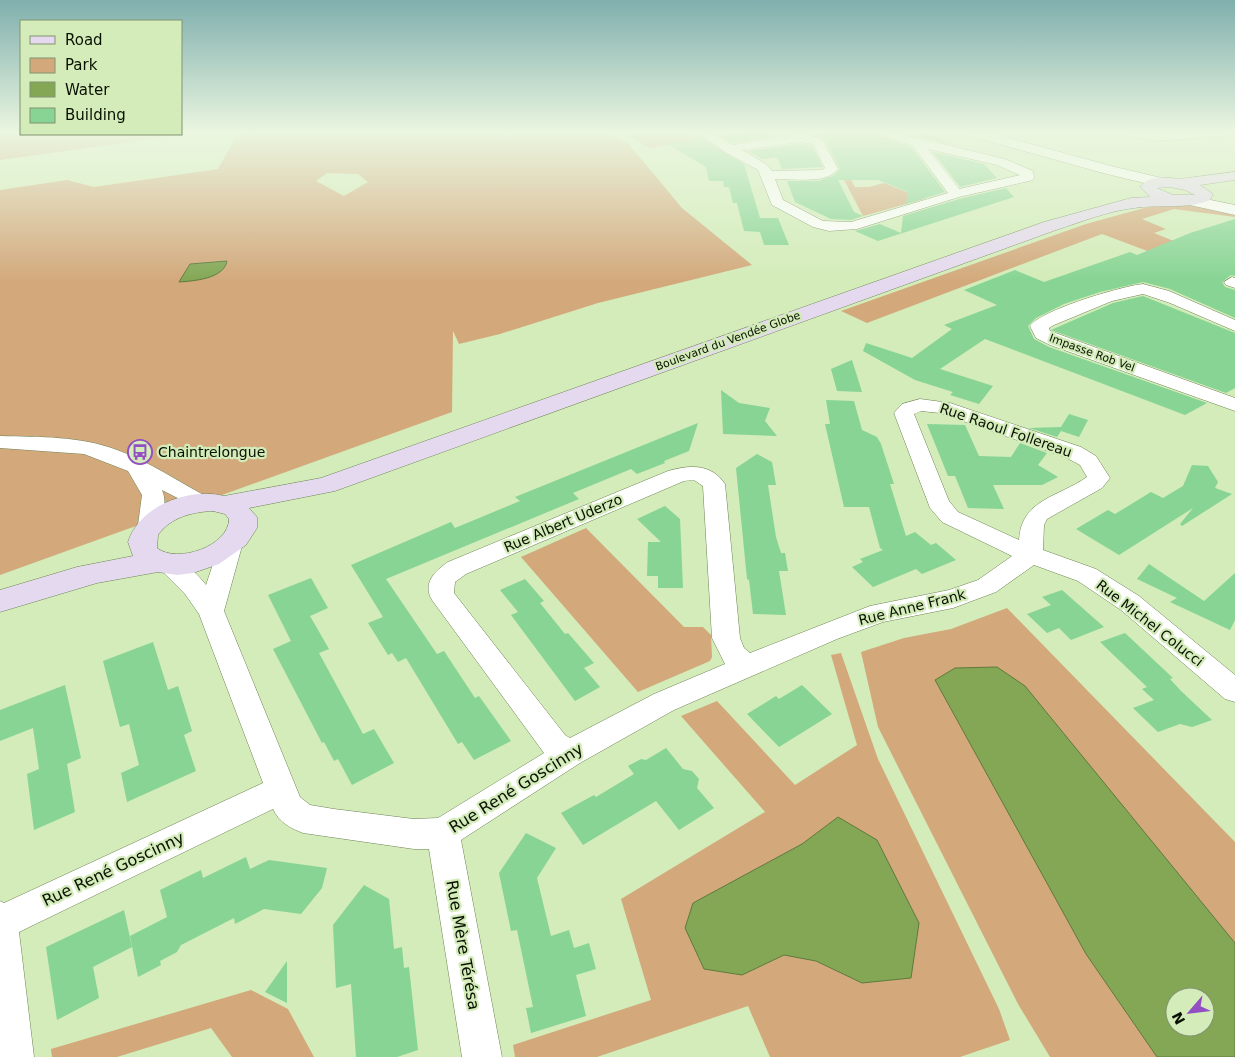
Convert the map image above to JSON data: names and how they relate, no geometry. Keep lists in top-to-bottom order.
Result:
{
  "streets": {
    "main road": ["Boulevard du Vendée Globe"],
    "street": [
      "Impasse Rob Vel",
      "Rue Raoul Follereau",
      "Rue Albert Uderzo",
      "Rue Anne Frank",
      "Rue Michel Colucci",
      "Rue René Goscinny",
      "Rue Mère Térésa"
    ]
  },
  "crossings": [
    ["Rue Raoul Follereau", "Rue Anne Frank"],
    ["Rue Raoul Follereau", "Rue Michel Colucci"],
    ["Rue Albert Uderzo", "Rue René Goscinny"],
    ["Rue Anne Frank", "Rue Michel Colucci"],
    ["Rue Anne Frank", "Rue René Goscinny"],
    ["Rue René Goscinny", "Rue Mère Térésa"]
  ],
  "places": {
    "bus stop": ["Chaintrelongue"]
  },
  "legend": [
    "Road",
    "Park",
    "Water",
    "Building"
  ],
  "north": "bottom left"
}
